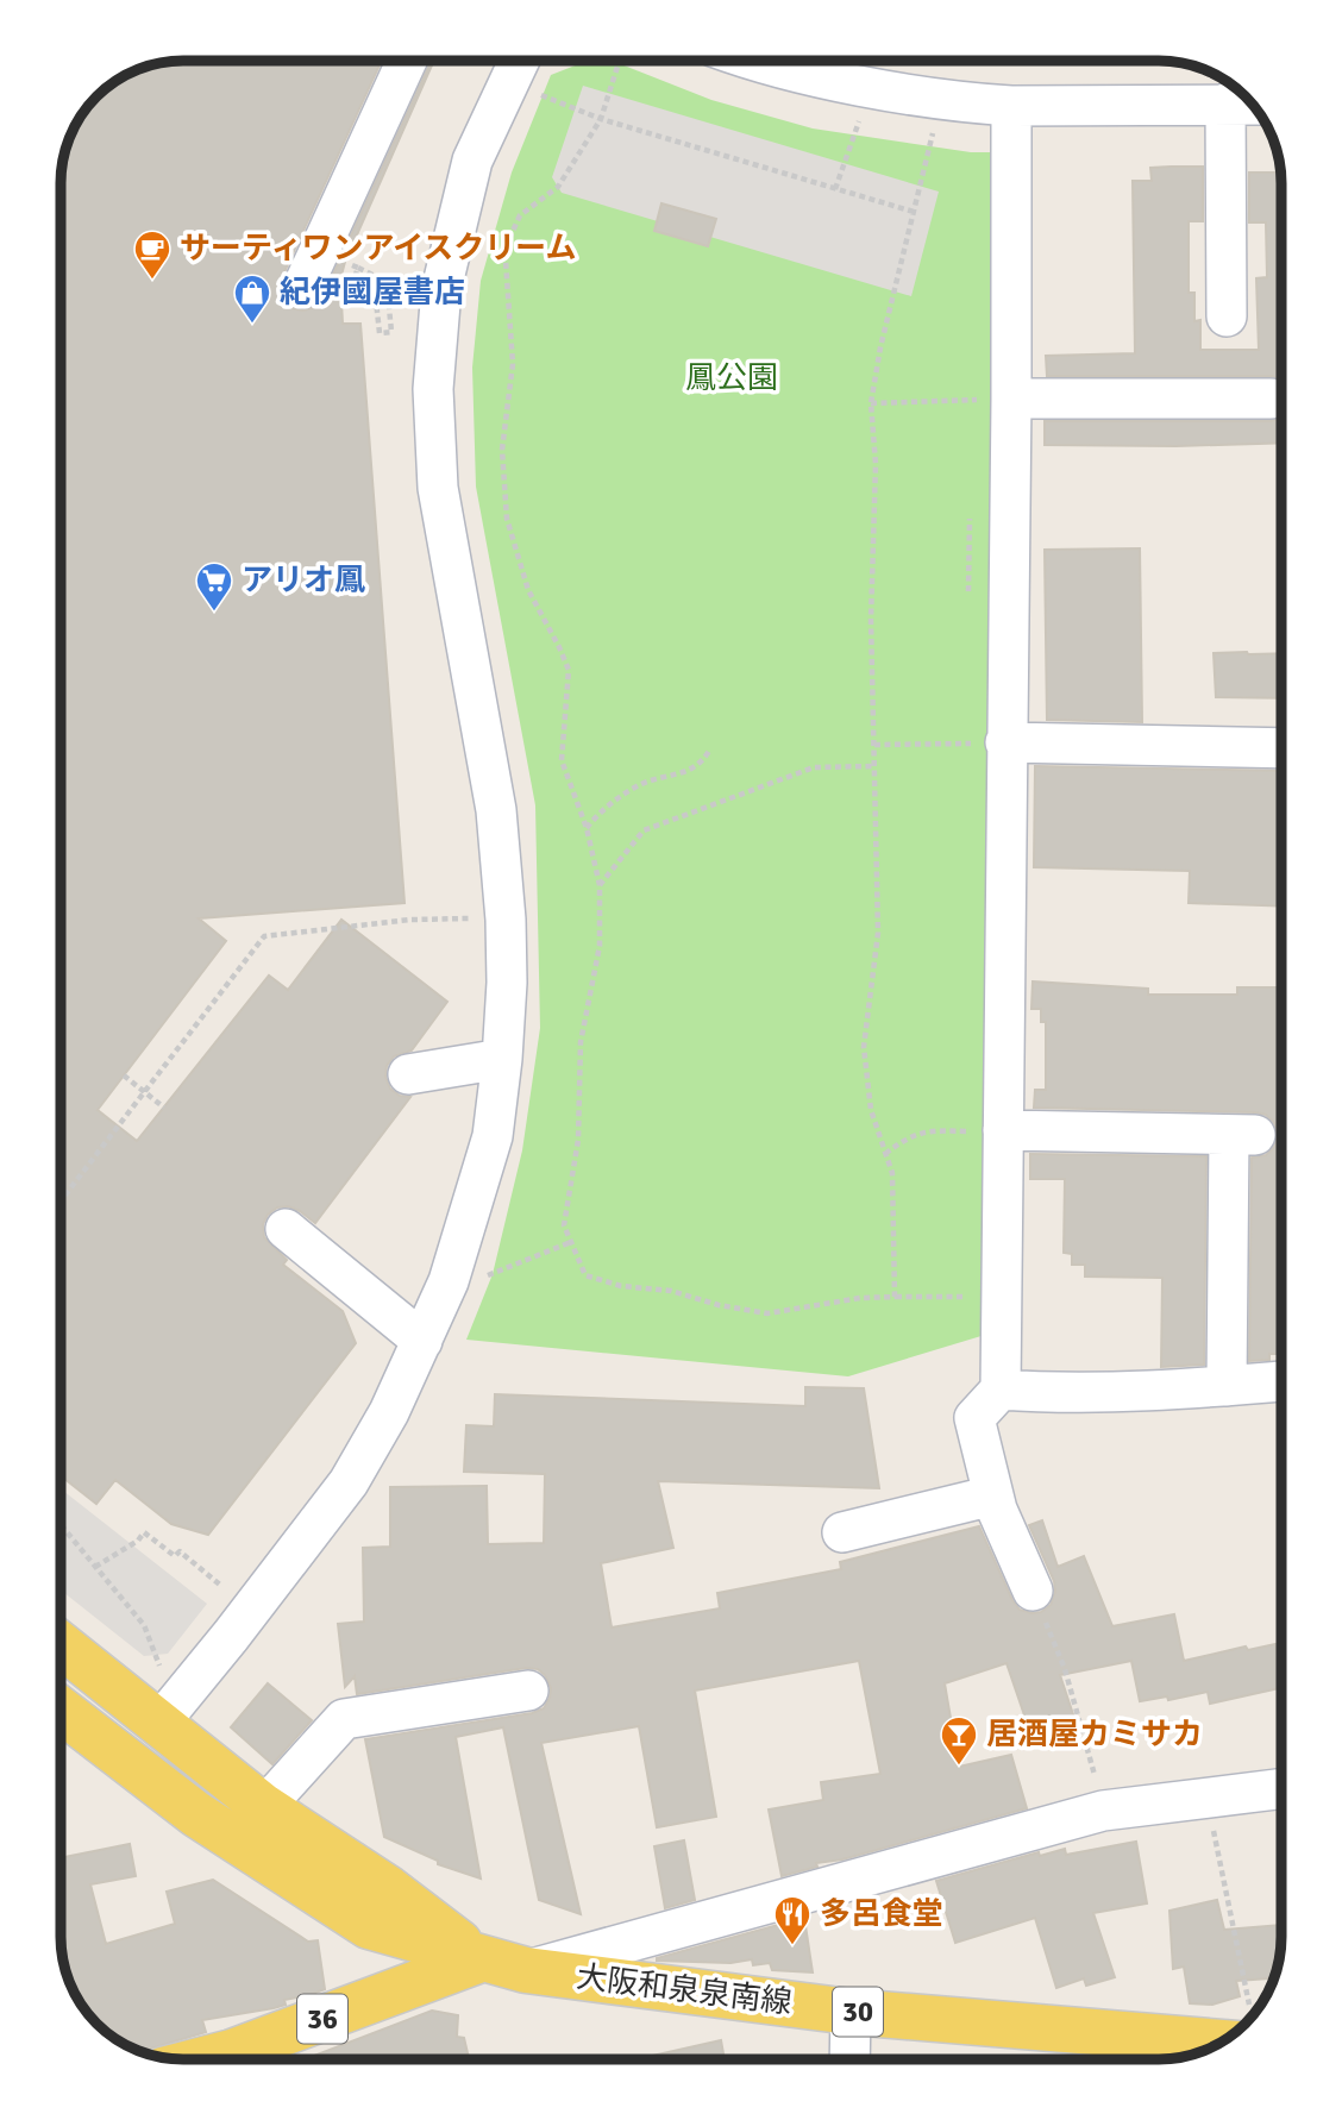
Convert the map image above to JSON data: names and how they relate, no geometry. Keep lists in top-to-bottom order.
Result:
{
  "streets": {
    "main road": ["大阪和泉泉南線", "30", "36"]
  },
  "crossings": [
    ["大阪和泉泉南線", "36"]
  ],
  "parks": ["鳳公園"],
  "places": {
    "cafe": ["サーティワンアイスクリーム"],
    "shop": ["紀伊國屋書店"],
    "supermarket": ["アリオ鳳"],
    "bar": ["居酒屋カミサカ"],
    "restaurant": ["多呂食堂"]
  }
}
